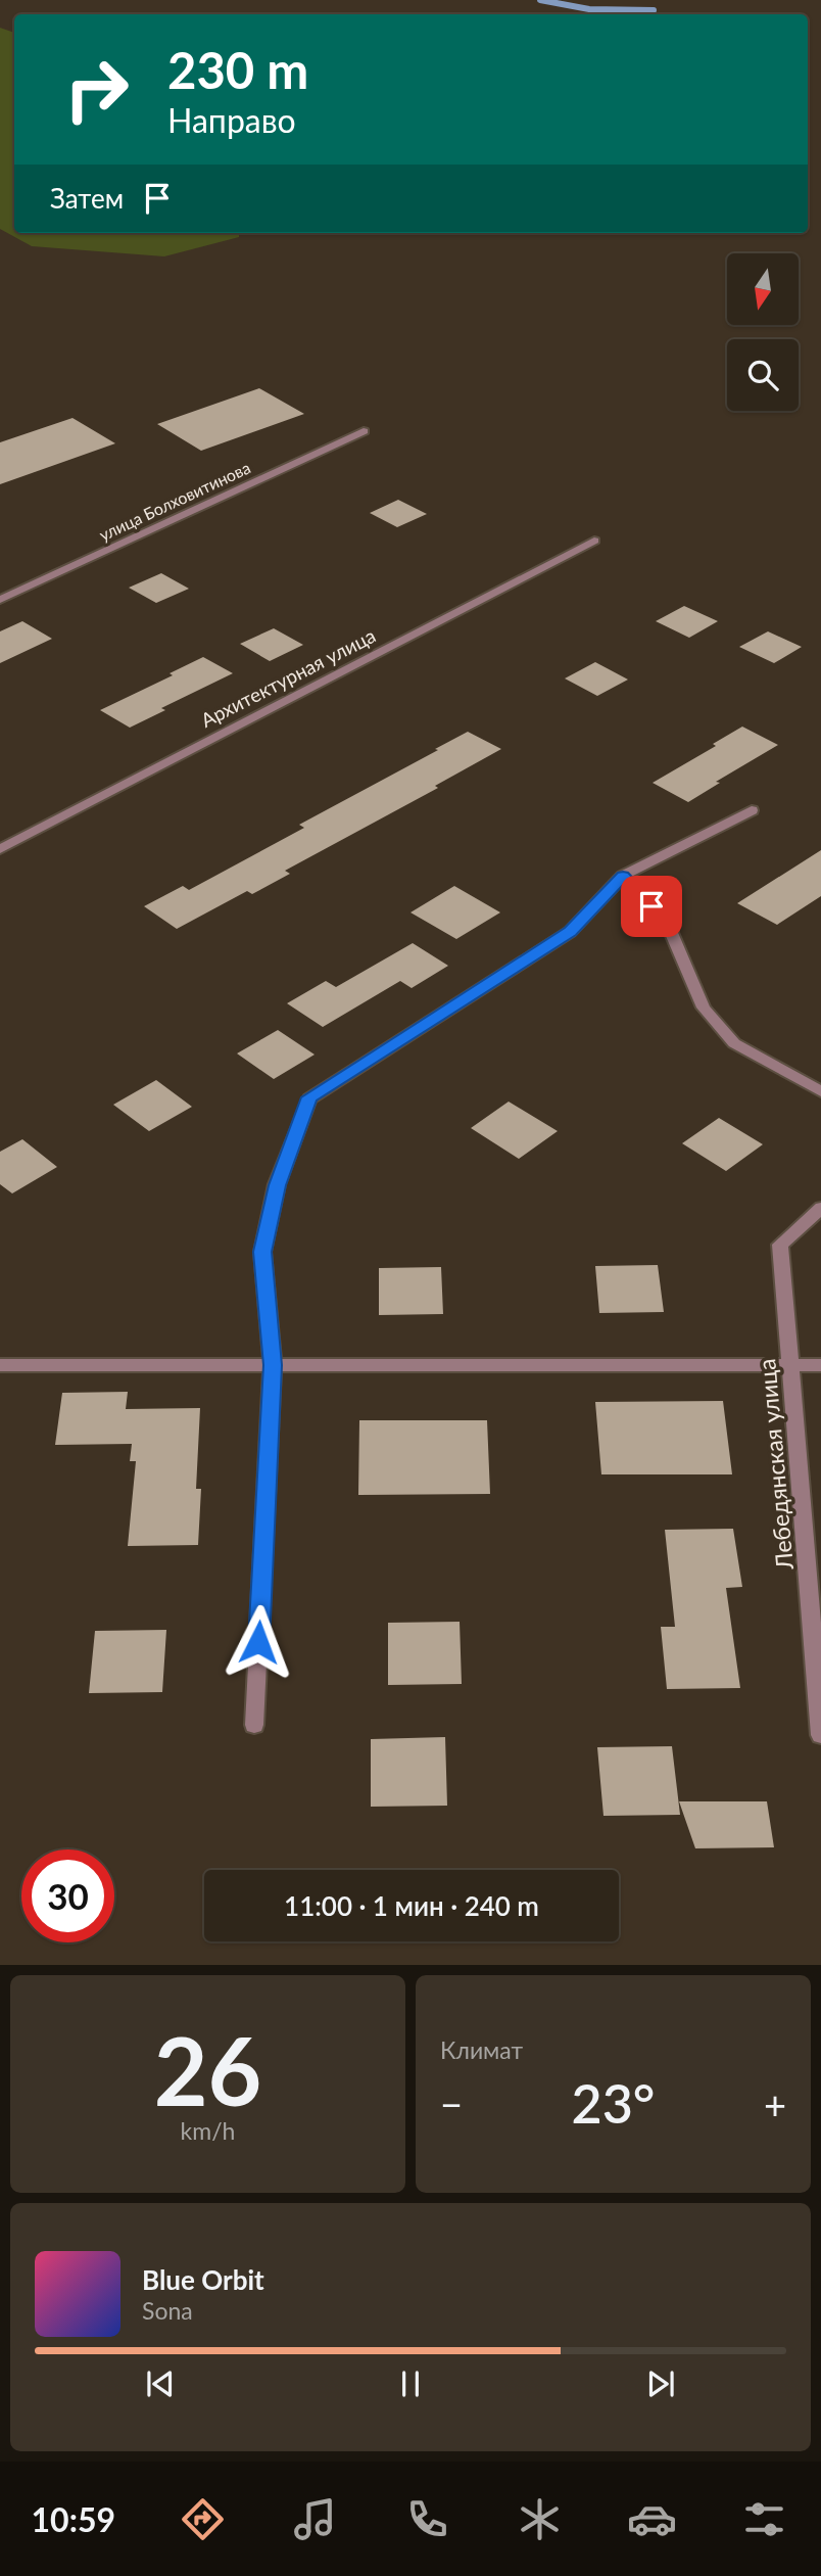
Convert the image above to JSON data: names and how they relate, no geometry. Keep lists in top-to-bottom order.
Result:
{
  "streets": {
    "street": ["улица Болховитинова", "Архитектурная улица", "Лебедянская улица"]
  },
  "north": "bottom",
  "page": {
    "turn": ["230 m", "Направо"],
    "then": "Затем",
    "limit": "30",
    "trip": "11:00 · 1 мин · 240 m",
    "tile": [
      ["26", "km/h"],
      "Климат"
    ],
    "heat": ["−", "23°", "+"],
    "song": ["Blue Orbit", "Sona"],
    "tabs": "10:59"
  }
}
